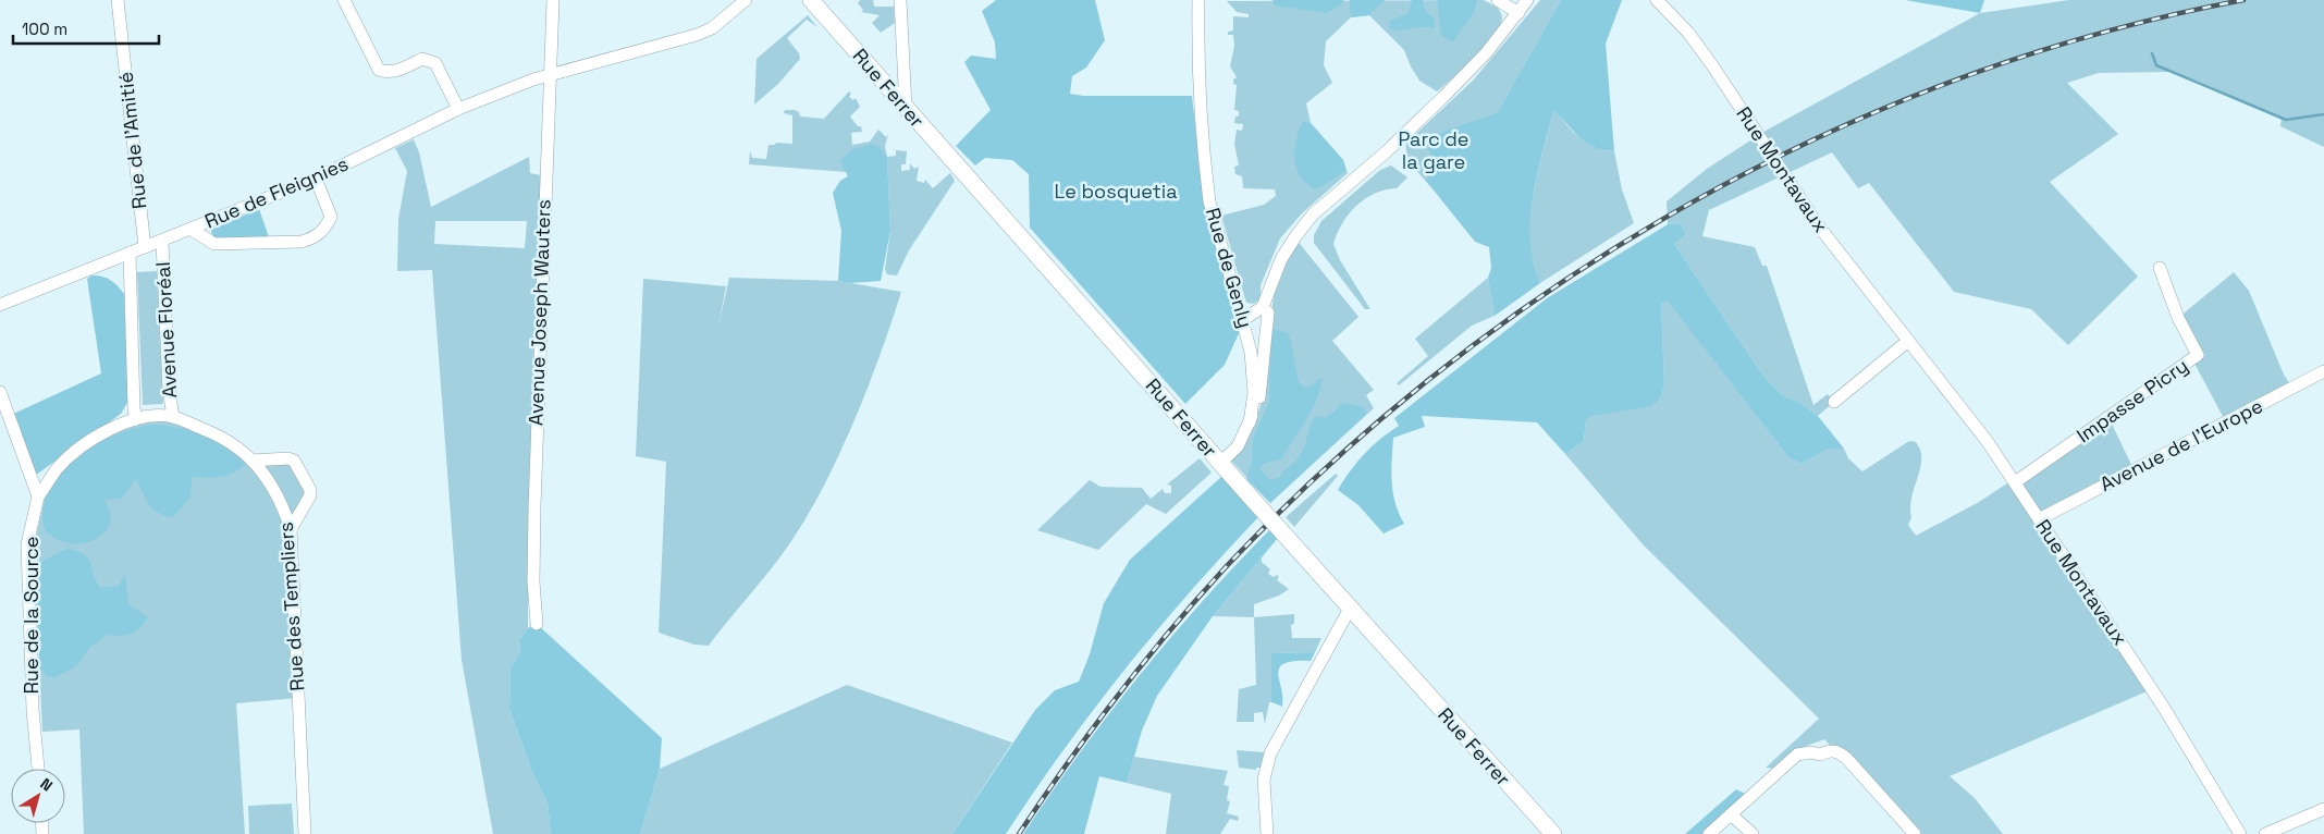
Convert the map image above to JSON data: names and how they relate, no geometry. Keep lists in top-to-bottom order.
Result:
{
  "streets": {
    "main road": ["Rue Ferrer"],
    "street": [
      "Rue de l'Amitié",
      "Rue Montavaux",
      "Rue de Fleignies",
      "Rue de Genly",
      "Avenue Joseph Wauters",
      "Avenue Floréal",
      "Impasse Picry",
      "Avenue de l'Europe",
      "Rue des Templiers",
      "Rue de la Source"
    ]
  },
  "crossings": [
    ["Rue de l'Amitié", "Rue de Fleignies"],
    ["Rue Montavaux", "Impasse Picry"],
    ["Rue Montavaux", "Avenue de l'Europe"],
    ["Rue de Fleignies", "Avenue Joseph Wauters"],
    ["Rue de Fleignies", "Avenue Floréal"],
    ["Avenue Floréal", "Rue des Templiers"],
    ["Rue des Templiers", "Rue de la Source"]
  ],
  "parks": ["Parc de la gare", "Le bosquetia"],
  "scale_bar": "100 m",
  "north": "top right"
}
